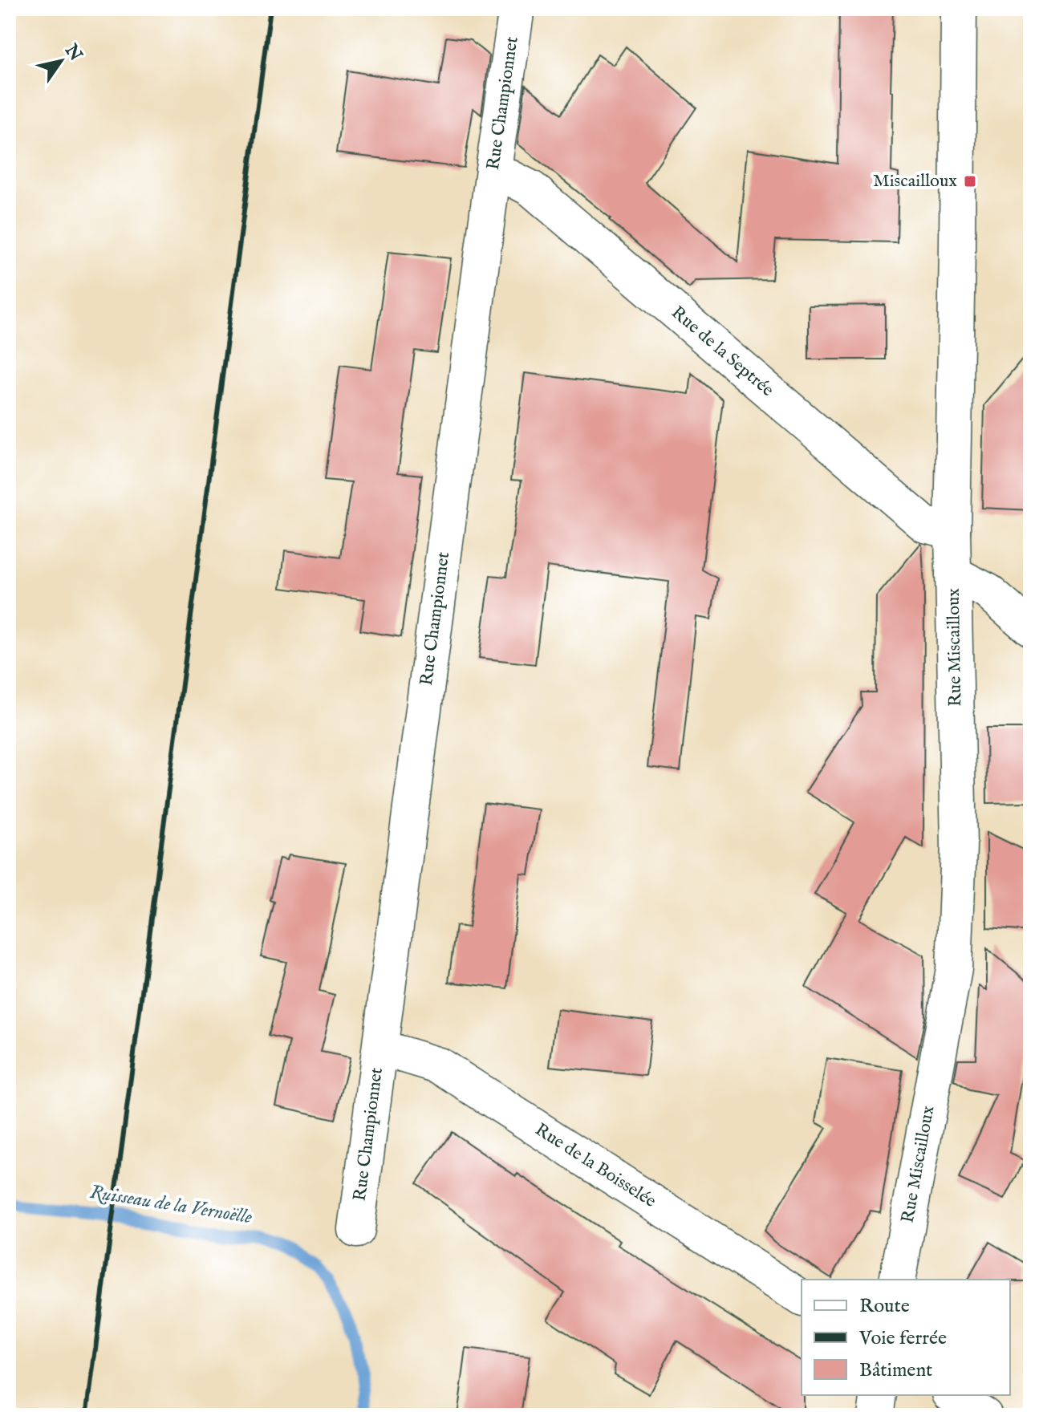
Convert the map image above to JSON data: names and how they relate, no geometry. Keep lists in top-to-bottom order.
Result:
{
  "streets": {
    "street": [
      "Rue Championnet",
      "Rue de la Septrée",
      "Rue Miscailloux",
      "Rue de la Boisselée"
    ]
  },
  "crossings": [
    ["Rue Championnet", "Rue de la Septrée"],
    ["Rue Championnet", "Rue de la Boisselée"],
    ["Rue de la Septrée", "Rue Miscailloux"]
  ],
  "water": ["Ruisseau de la Vernoëlle"],
  "places": {
    "transit": ["Miscailloux"]
  },
  "legend": ["Route", "Voie ferrée", "Bâtiment"],
  "north": "top right"
}
